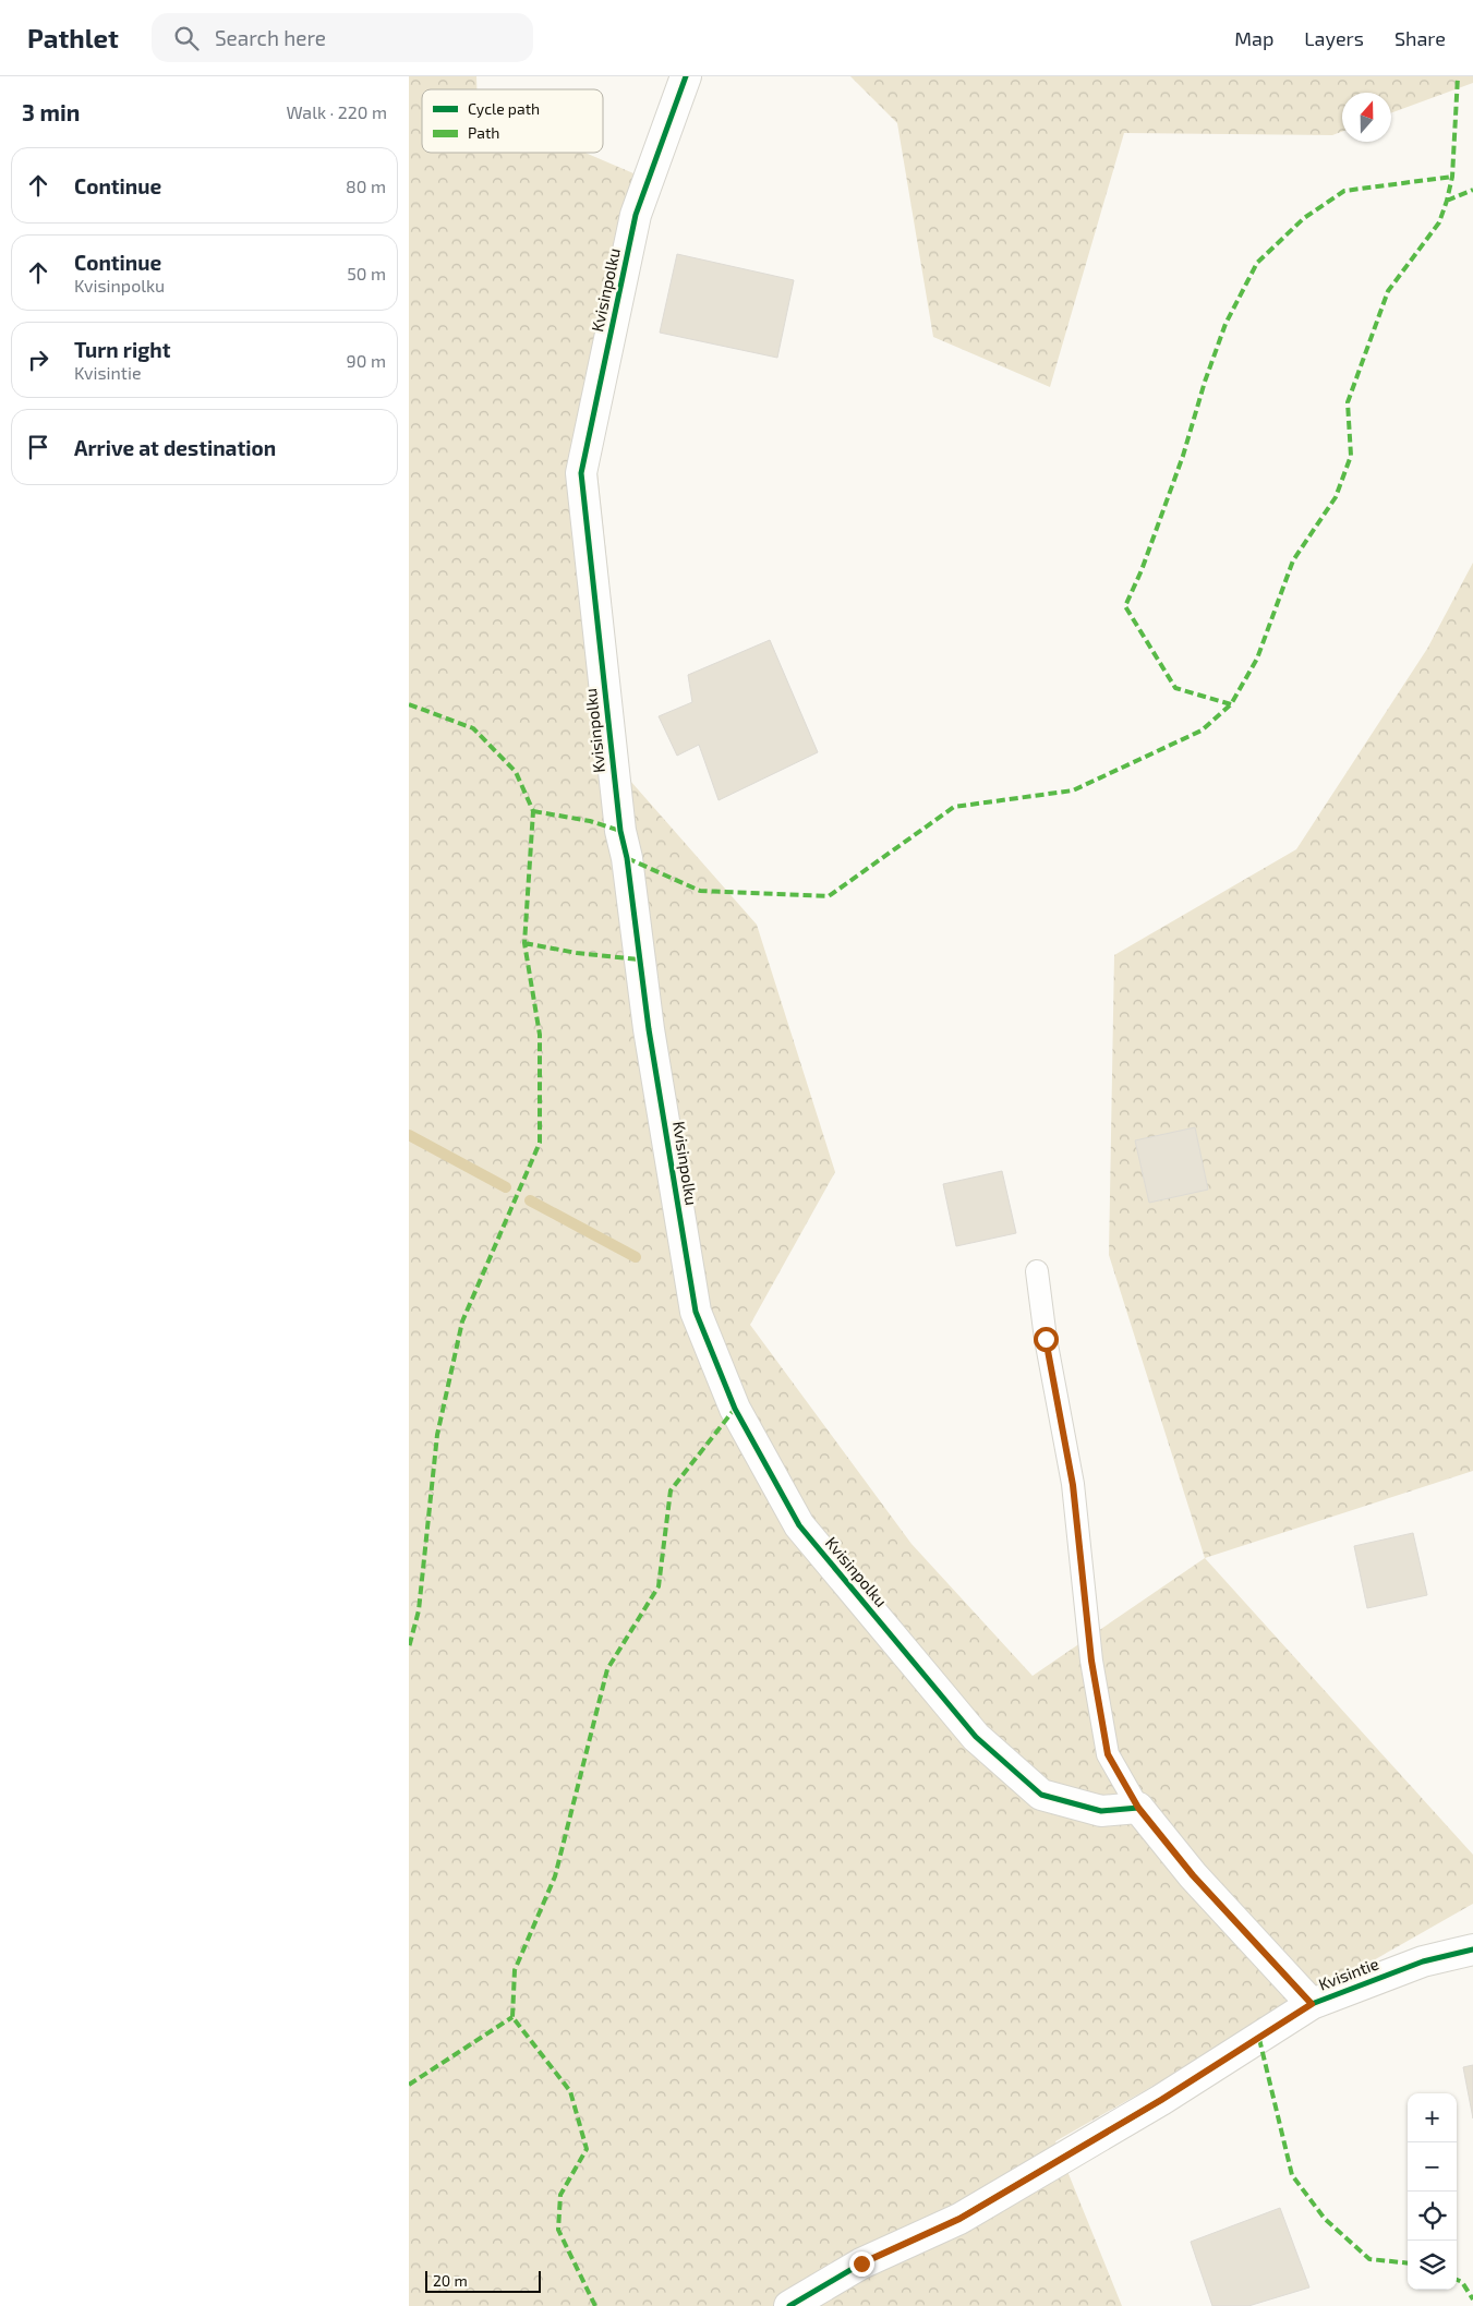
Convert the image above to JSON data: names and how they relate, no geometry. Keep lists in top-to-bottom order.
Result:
{
  "streets": {
    "street": ["Kvisinpolku", "Kvisintie"]
  },
  "legend": ["Cycle path", "Path"],
  "scale_bar": "20 m",
  "north": "top",
  "page": {
    "header": "Pathlet",
    "search": "Search here",
    "nav": ["Map", "Layers", "Share"],
    "heading": ["3 min", "Walk · 220 m"],
    "list": [
      ["Continue", "80 m"],
      ["Continue", "Kvisinpolku", "50 m"],
      ["Turn right", "Kvisintie", "90 m"],
      "Arrive at destination"
    ],
    "map_buttons": ["+", "−"],
    "scale": "20 m"
  }
}
